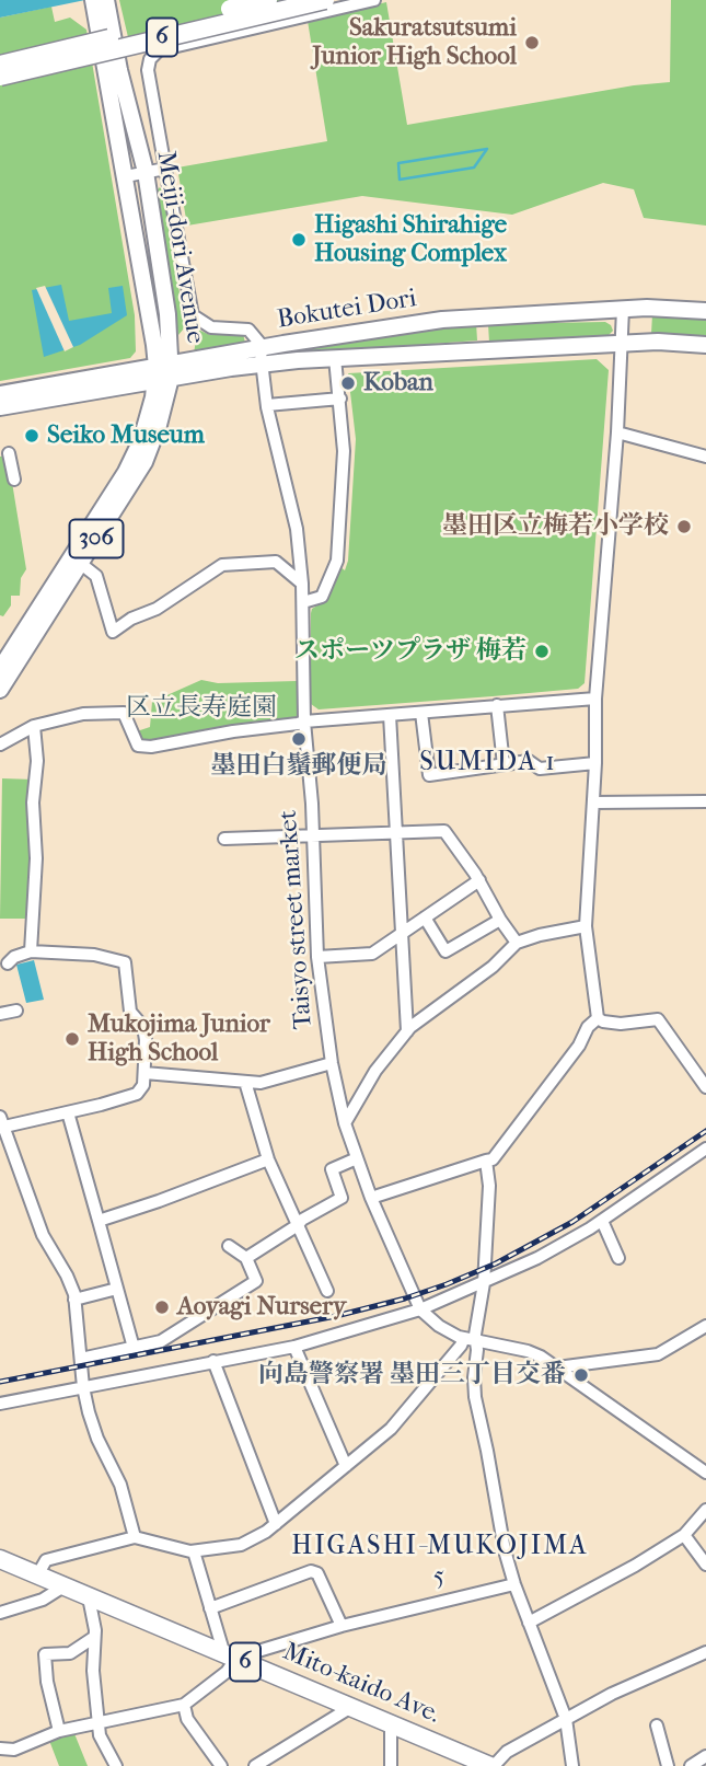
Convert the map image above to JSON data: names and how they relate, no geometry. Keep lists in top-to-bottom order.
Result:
{
  "streets": {
    "highway": ["6", "Mito-kaido Ave."],
    "main road": ["Meiji-dori Avenue", "Bokutei Dori", "306"],
    "street": ["Taisyo street market"]
  },
  "crossings": [
    ["Meiji-dori Avenue", "Bokutei Dori"],
    ["Bokutei Dori", "Taisyo street market"]
  ],
  "districts": ["SUMIDA 1", "HIGASHI-MUKOJIMA 5"],
  "parks": ["区立長寿庭園"],
  "places": [
    "Sakuratsutsumi Junior High School",
    "Higashi Shirahige Housing Complex",
    "Koban",
    "Seiko Museum",
    "墨田区立梅若小学校",
    "スポーツプラザ 梅若",
    "墨田白鬚郵便局",
    "Mukojima Junior High School",
    "Aoyagi Nursery",
    "向島警察署 墨田三丁目交番"
  ]
}
